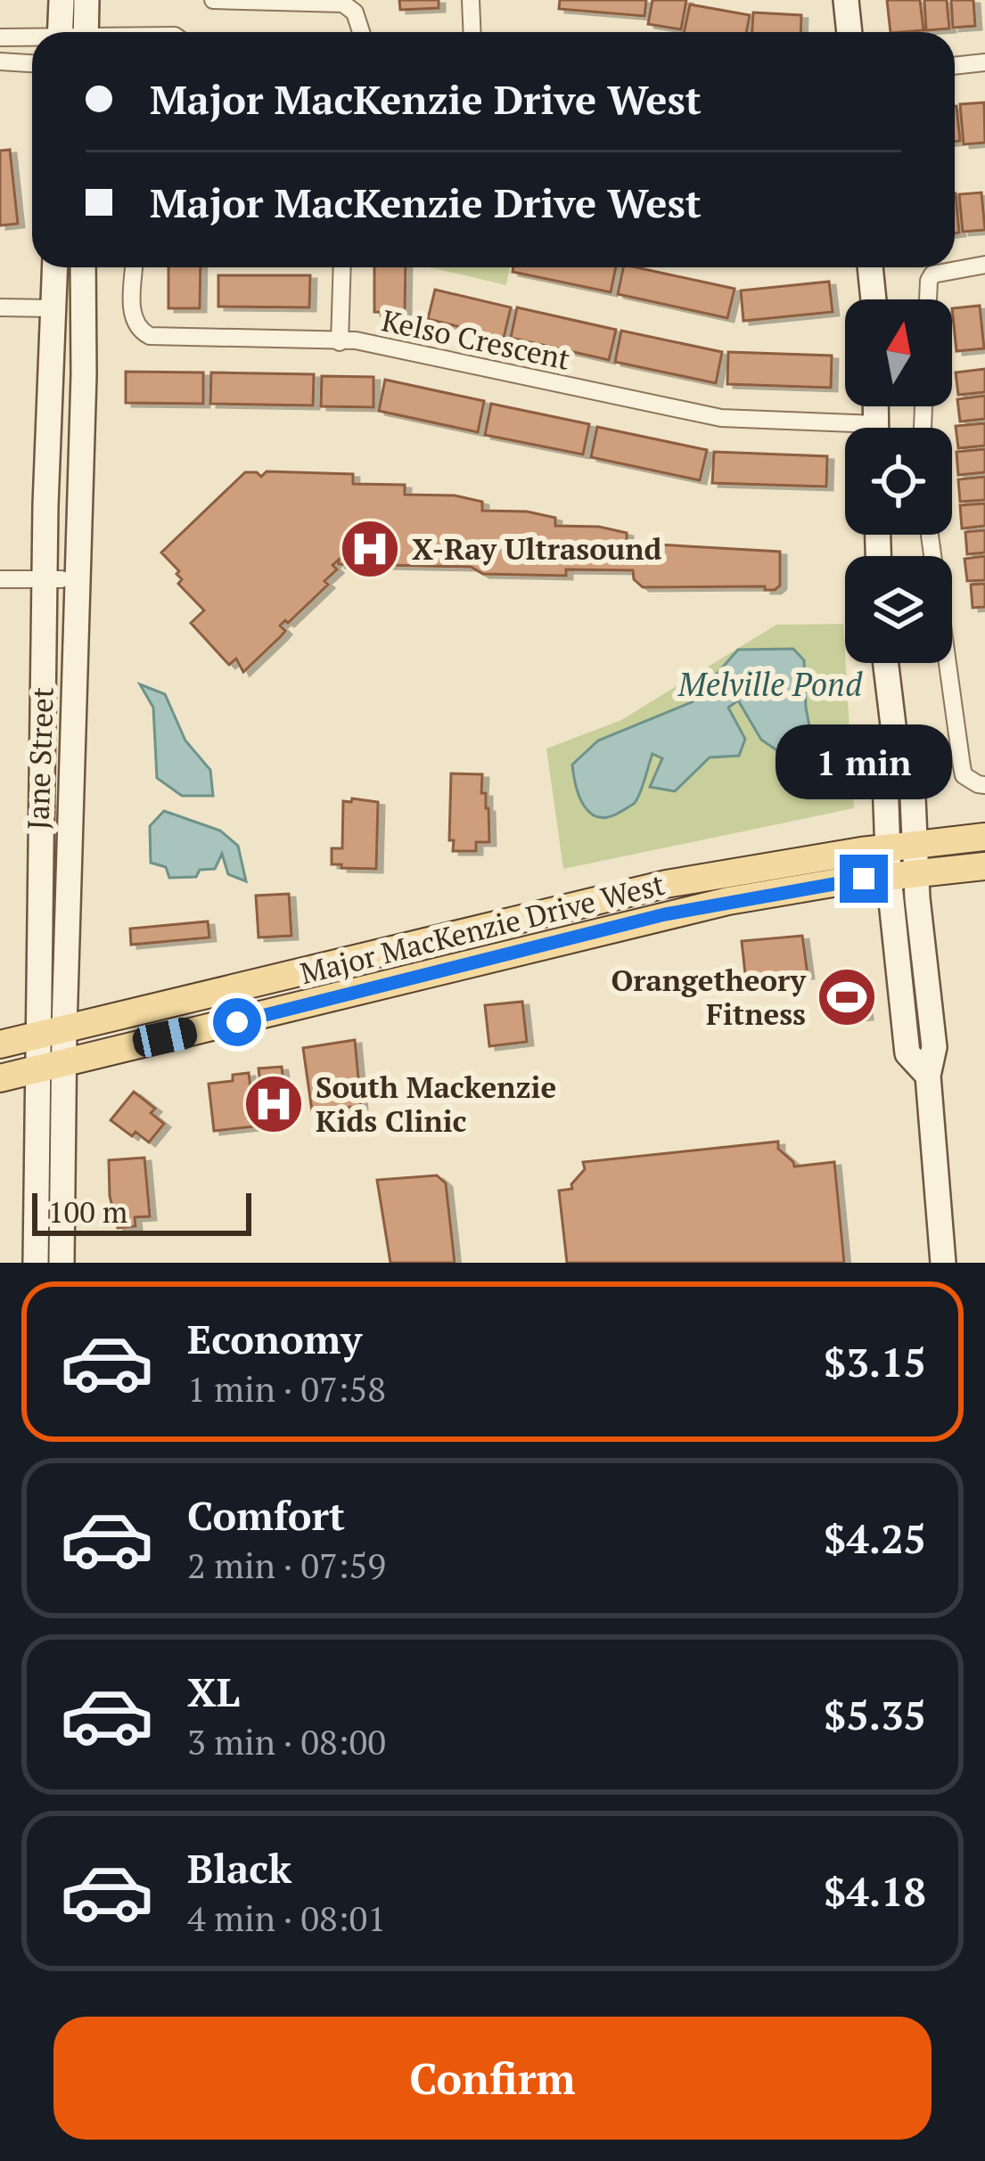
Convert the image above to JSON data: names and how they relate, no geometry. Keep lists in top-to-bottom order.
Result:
{
  "streets": {
    "main road": ["Jane Street", "Major MacKenzie Drive West"],
    "street": ["Kelso Crescent"]
  },
  "crossings": [
    ["Jane Street", "Major MacKenzie Drive West"]
  ],
  "water": ["Melville Pond"],
  "places": {
    "hospital": ["X-Ray Ultrasound", "South Mackenzie Kids Clinic"],
    "sports": ["Orangetheory Fitness"]
  },
  "scale_bar": "100 m",
  "north": "top",
  "page": {
    "banner": ["Major MacKenzie Drive West", "Major MacKenzie Drive West"],
    "bubble": "1 min",
    "scale": "100 m",
    "list": [
      {
        "name": "Economy",
        "note": "1 min · 07:58",
        "value": "$3.15"
      },
      {
        "name": "Comfort",
        "note": "2 min · 07:59",
        "value": "$4.25"
      },
      {
        "name": "XL",
        "note": "3 min · 08:00",
        "value": "$5.35"
      },
      {
        "name": "Black",
        "note": "4 min · 08:01",
        "value": "$4.18"
      }
    ],
    "buttons": "Confirm"
  }
}
